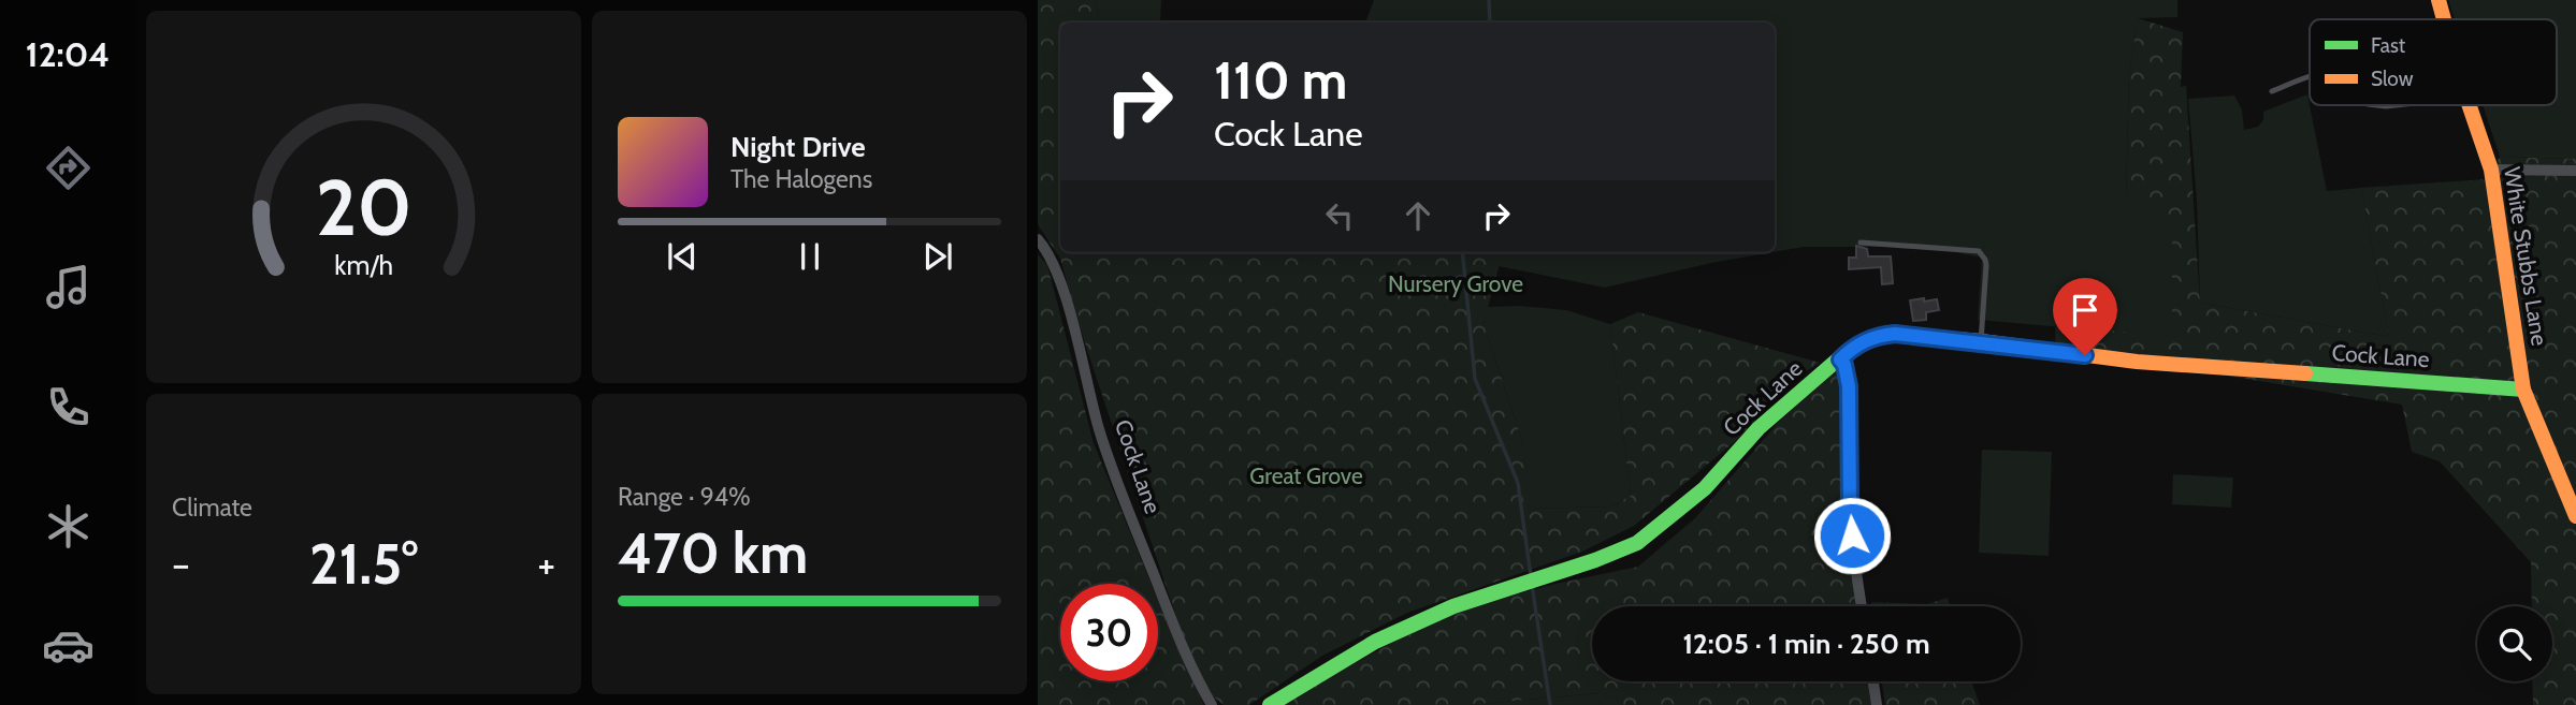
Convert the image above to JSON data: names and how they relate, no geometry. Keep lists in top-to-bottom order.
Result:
{
  "streets": {
    "street": ["White Stubbs Lane", "Cock Lane"]
  },
  "crossings": [
    ["White Stubbs Lane", "Cock Lane"]
  ],
  "parks": ["Nursery Grove", "Great Grove"],
  "legend": ["Fast", "Slow"],
  "page": {
    "tabs": "12:04",
    "turn": ["110 m", "Cock Lane"],
    "song": ["Night Drive", "The Halogens"],
    "tile": [
      "Climate",
      ["Range · 94%", "470 km"]
    ],
    "heat": ["−", "21.5°", "+"],
    "limit": "30",
    "trip": "12:05 · 1 min · 250 m",
    "gauge": ["20", "km/h"]
  }
}
